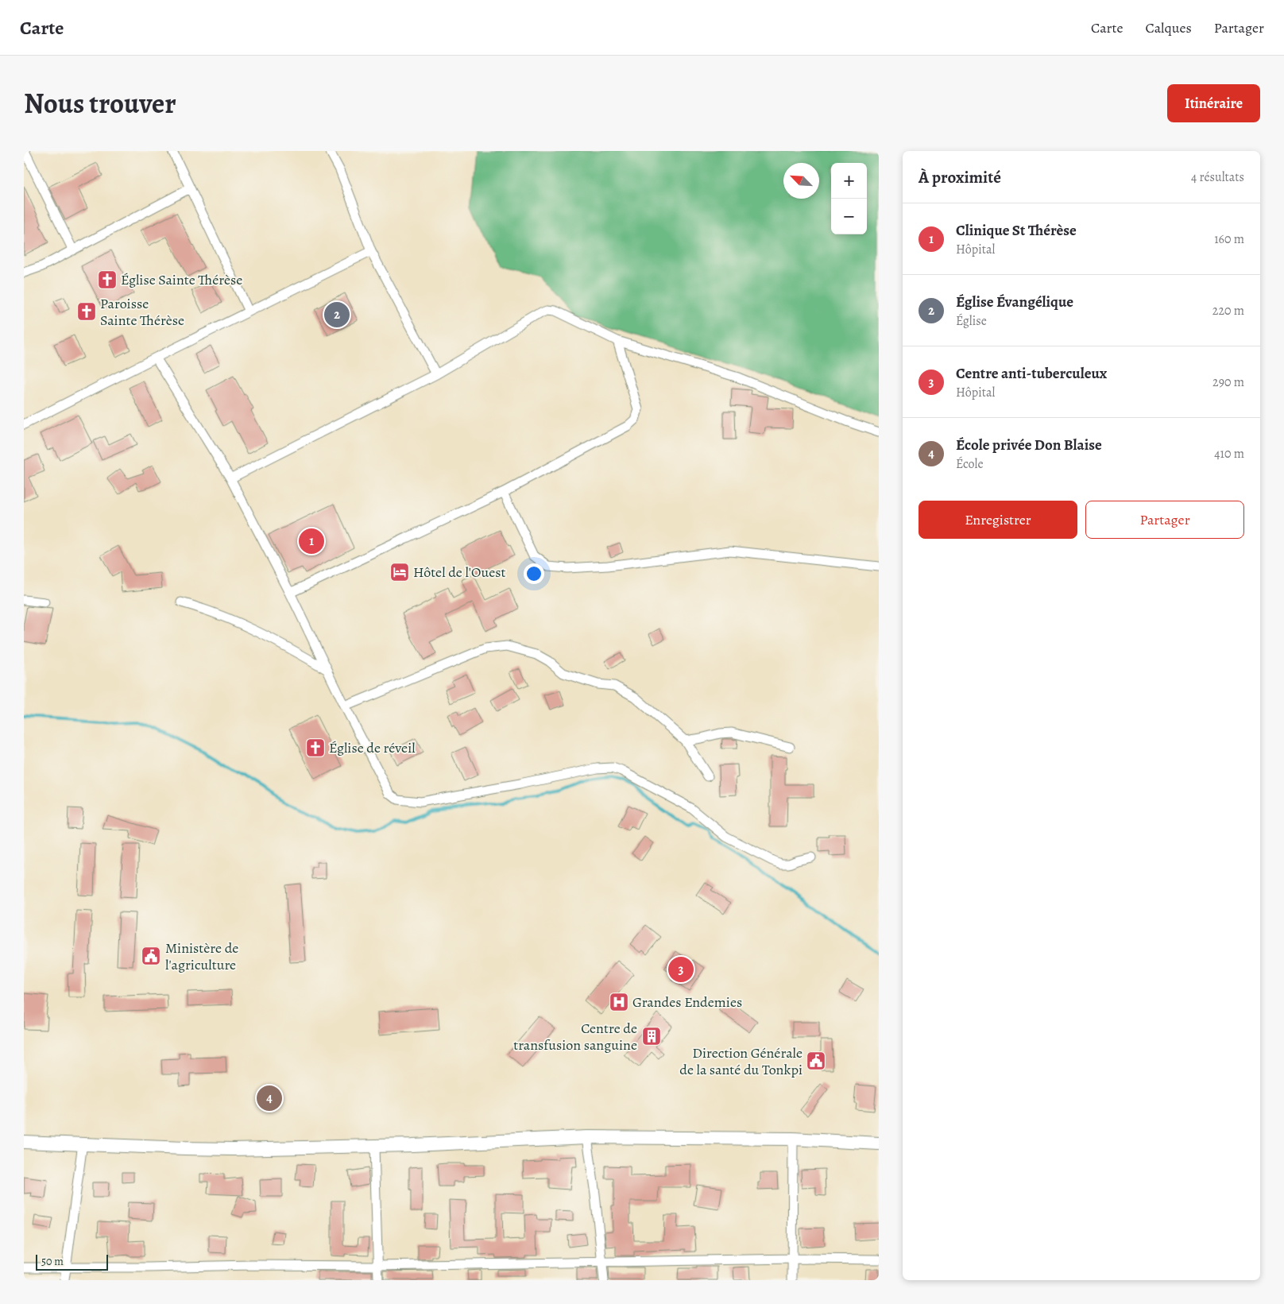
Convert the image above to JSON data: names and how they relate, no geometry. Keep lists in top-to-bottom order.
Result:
{
  "places": {
    "church": ["Église Sainte Thérèse", "Paroisse Sainte Thérèse", "Église de réveil"],
    "hotel": ["Hôtel de l'Ouest"],
    "public building": ["Ministère de l'agriculture", "Direction Générale de la santé du Tonkpi"],
    "hospital": ["Grandes Endemies"],
    "building": ["Centre de transfusion sanguine"]
  },
  "scale_bar": "50 m",
  "north": "top left",
  "page": {
    "header": "Carte",
    "nav": ["Carte", "Calques", "Partager"],
    "title": "Nous trouver",
    "buttons": [
      "Itinéraire",
      ["Enregistrer", "Partager"]
    ],
    "heading": ["À proximité", "4 résultats"],
    "map_buttons": ["+", "−"],
    "list": [
      {
        "mark": "1",
        "name": "Clinique St Thérèse",
        "note": "Hôpital",
        "value": "160 m"
      },
      {
        "mark": "2",
        "name": "Église Évangélique",
        "note": "Église",
        "value": "220 m"
      },
      {
        "mark": "3",
        "name": "Centre anti-tuberculeux",
        "note": "Hôpital",
        "value": "290 m"
      },
      {
        "mark": "4",
        "name": "École privée Don Blaise",
        "note": "École",
        "value": "410 m"
      }
    ],
    "pins": [
      "2",
      "1",
      "3",
      "4"
    ],
    "scale": "50 m"
  }
}
